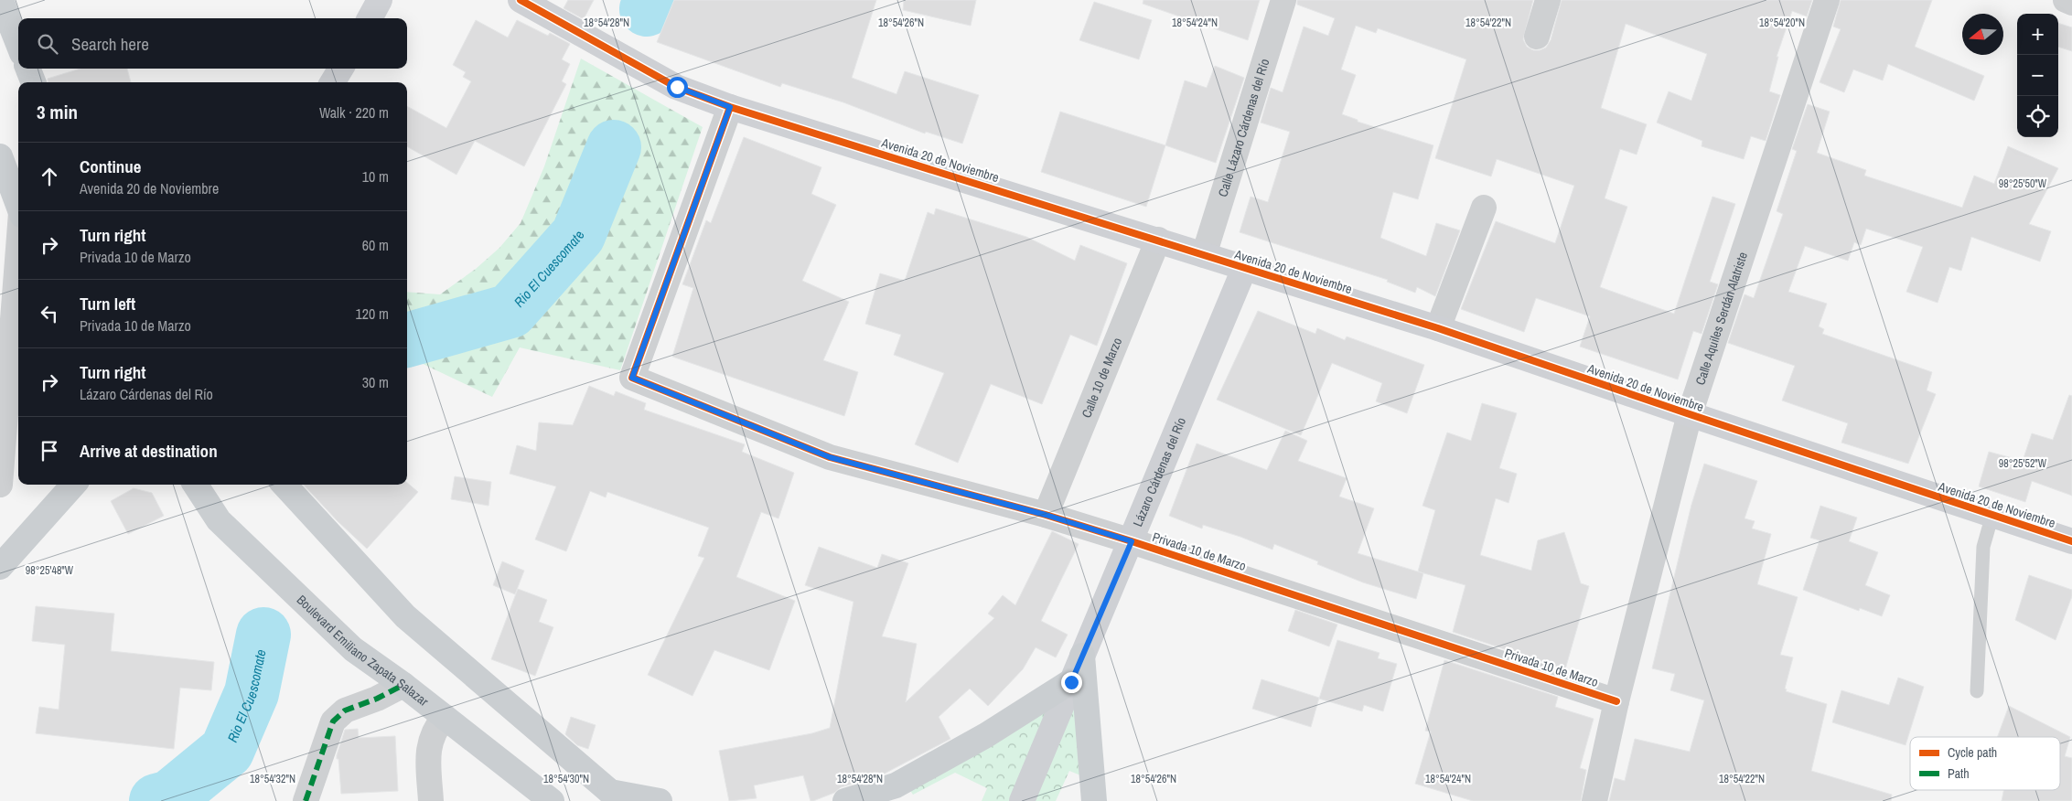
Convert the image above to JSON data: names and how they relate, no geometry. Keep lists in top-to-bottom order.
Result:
{
  "streets": {
    "main road": ["Boulevard Emiliano Zapata Salazar"],
    "street": [
      "Calle Lázaro Cárdenas del Río",
      "Avenida 20 de Noviembre",
      "Calle Aquiles Serdán Alatriste",
      "Calle 10 de Marzo",
      "Lázaro Cárdenas del Río",
      "Privada 10 de Marzo"
    ]
  },
  "crossings": [
    ["Calle Lázaro Cárdenas del Río", "Avenida 20 de Noviembre"],
    ["Avenida 20 de Noviembre", "Calle Aquiles Serdán Alatriste"],
    ["Avenida 20 de Noviembre", "Calle 10 de Marzo"],
    ["Avenida 20 de Noviembre", "Lázaro Cárdenas del Río"],
    ["Avenida 20 de Noviembre", "Privada 10 de Marzo"],
    ["Calle Aquiles Serdán Alatriste", "Privada 10 de Marzo"],
    ["Calle 10 de Marzo", "Privada 10 de Marzo"],
    ["Lázaro Cárdenas del Río", "Privada 10 de Marzo"]
  ],
  "water": ["Rio El Cuescomate"],
  "legend": ["Cycle path", "Path"],
  "north": "left",
  "page": {
    "map_buttons": ["+", "−"],
    "search": "Search here",
    "heading": ["3 min", "Walk · 220 m"],
    "list": [
      ["Continue", "Avenida 20 de Noviembre", "10 m"],
      ["Turn right", "Privada 10 de Marzo", "60 m"],
      ["Turn left", "Privada 10 de Marzo", "120 m"],
      ["Turn right", "Lázaro Cárdenas del Río", "30 m"],
      "Arrive at destination"
    ]
  },
  "coordinates": [
    "18°54'28\"N",
    "18°54'26\"N",
    "18°54'24\"N",
    "18°54'22\"N",
    "18°54'20\"N",
    "98°25'50\"W",
    "98°25'52\"W",
    "98°25'48\"W",
    "18°54'32\"N",
    "18°54'30\"N"
  ]
}
